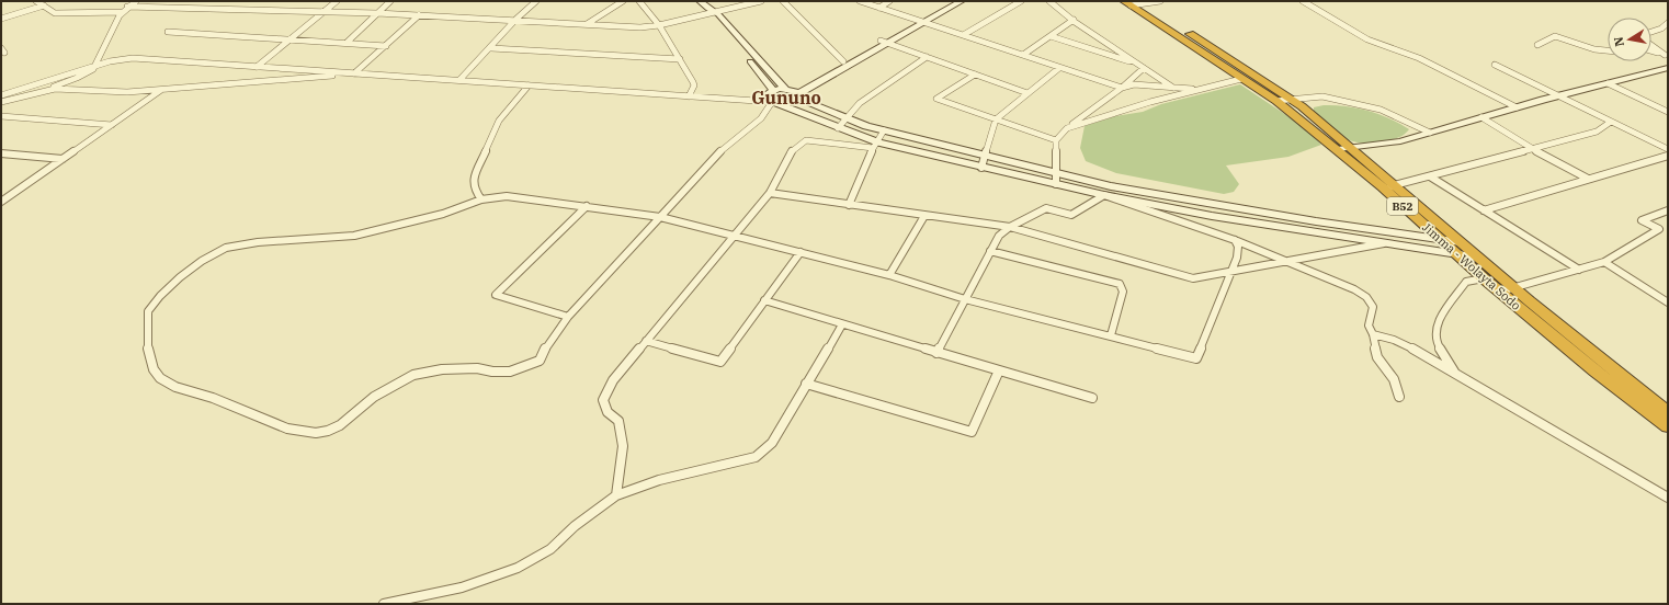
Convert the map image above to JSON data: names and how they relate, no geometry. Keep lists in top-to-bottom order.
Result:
{
  "streets": {
    "highway": ["B52", "Jimma - Wolayta Sodo"]
  },
  "districts": ["Gununo"],
  "north": "left"
}
